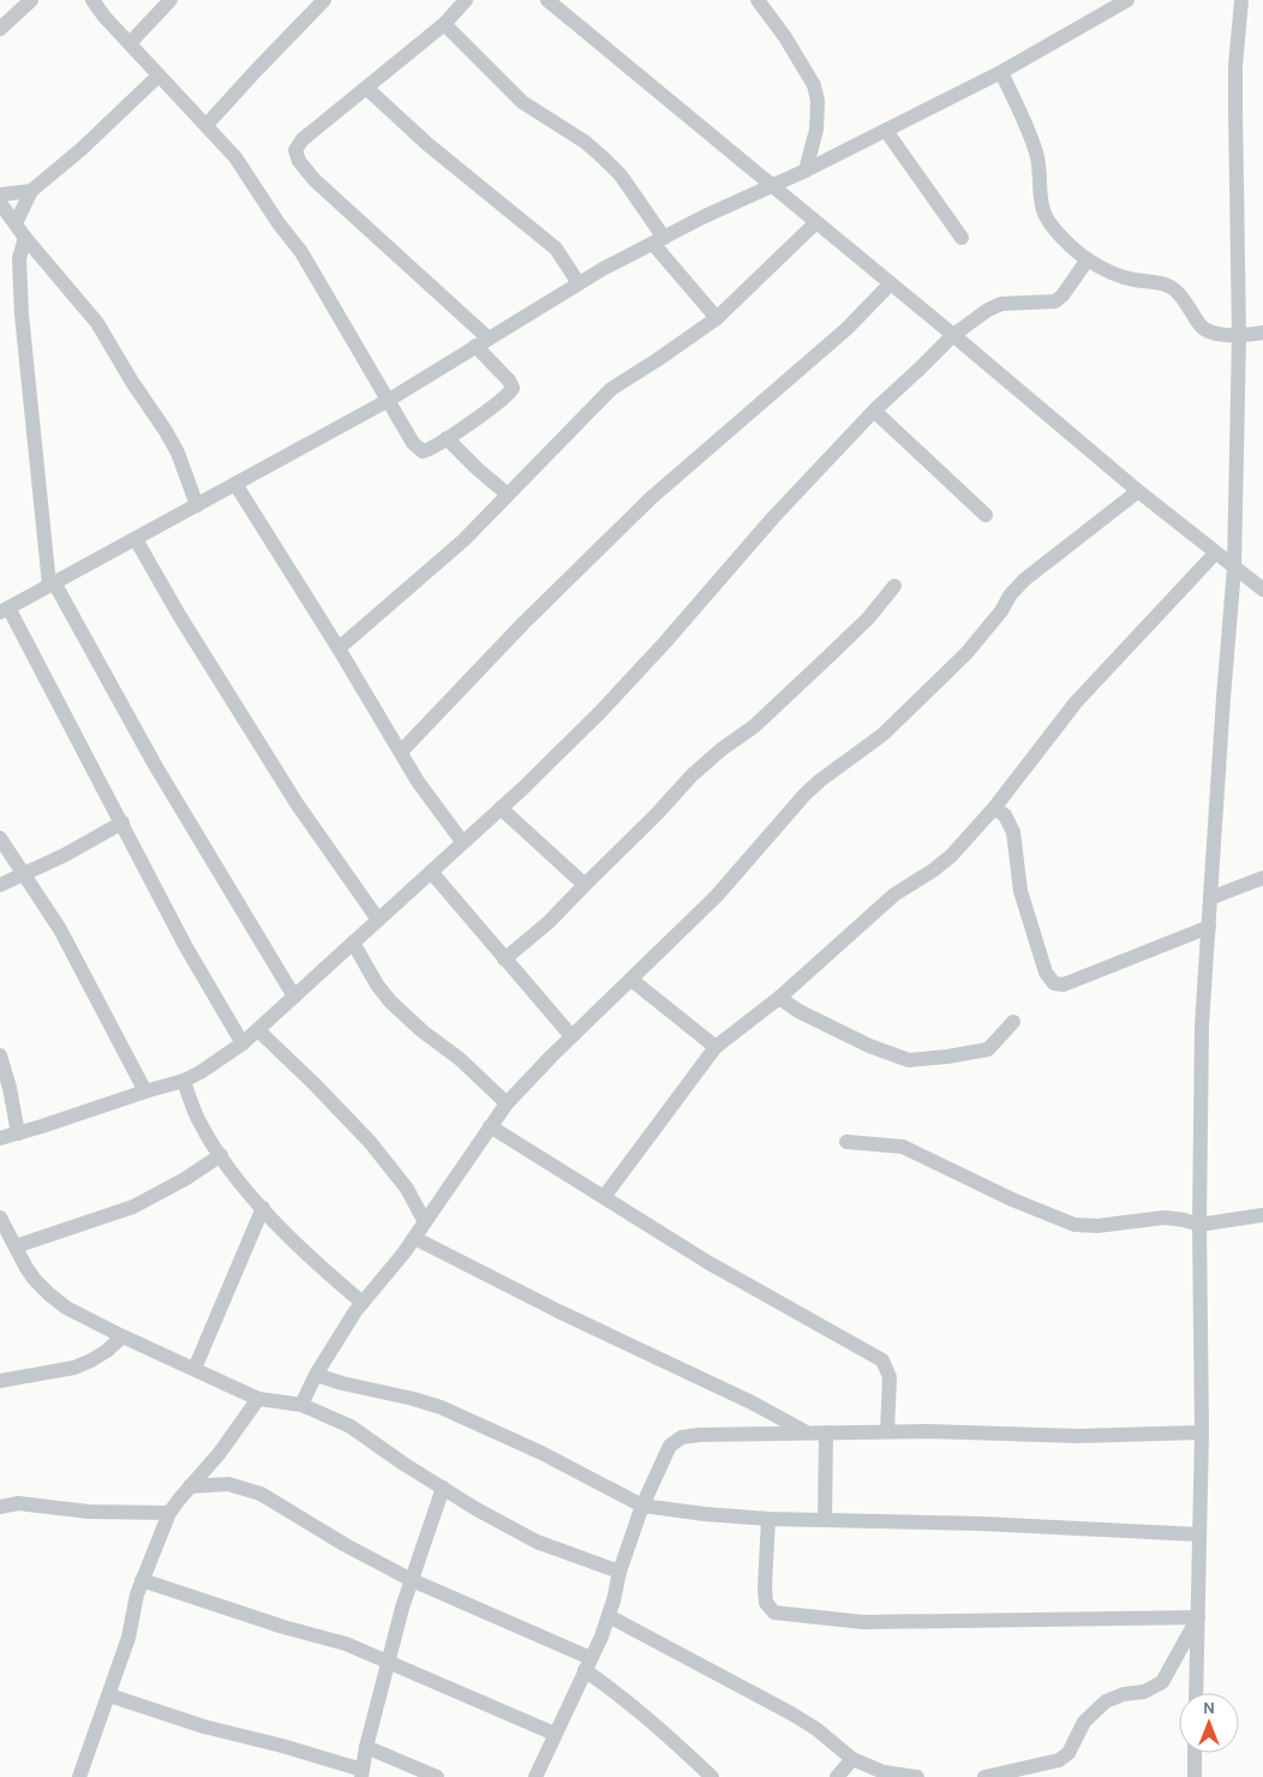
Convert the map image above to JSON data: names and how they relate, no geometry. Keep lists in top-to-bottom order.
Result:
{
  "north": "top"
}
